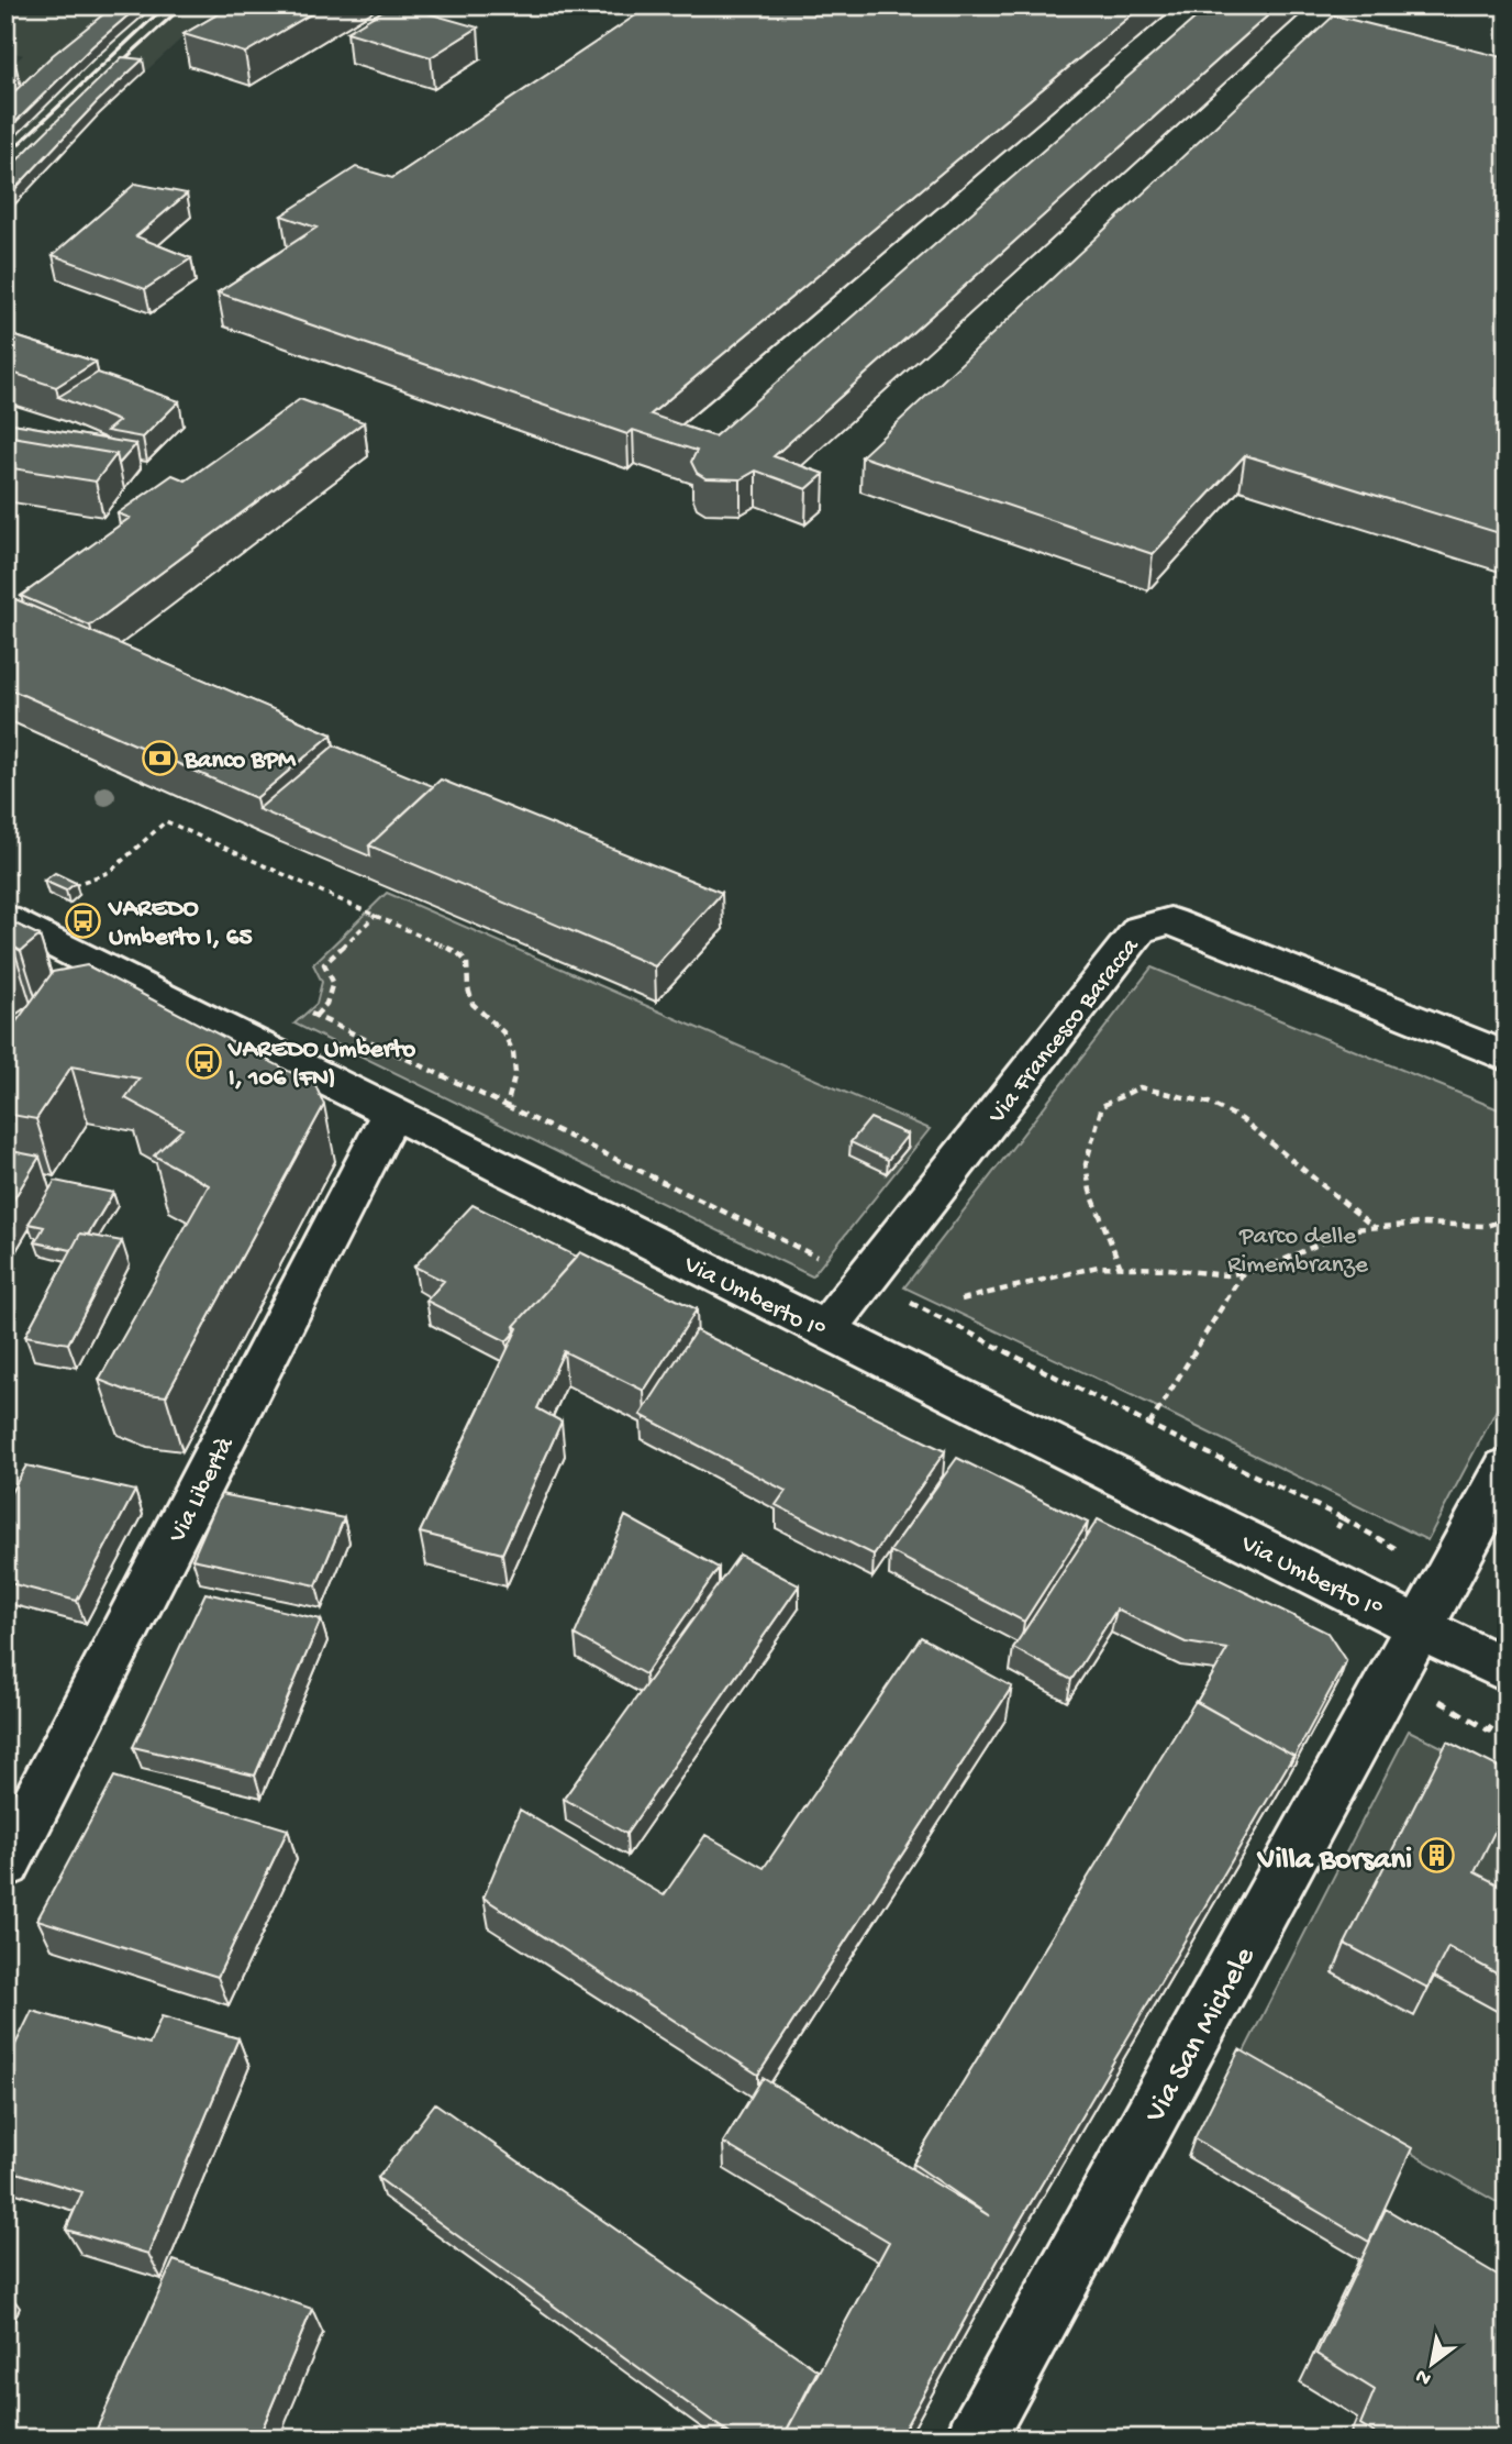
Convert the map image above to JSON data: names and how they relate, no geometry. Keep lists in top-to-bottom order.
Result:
{
  "streets": {
    "street": [
      "Via Francesco Baracca",
      "Via Umberto I°",
      "Via Libertà",
      "Via San Michele"
    ]
  },
  "crossings": [
    ["Via Francesco Baracca", "Via Umberto I°"],
    ["Via Umberto I°", "Via Libertà"],
    ["Via Umberto I°", "Via San Michele"]
  ],
  "parks": ["Parco delle Rimembranze"],
  "places": {
    "bank": ["Banco BPM"],
    "bus stop": ["VAREDO Umberto I, 65", "VAREDO Umberto I, 106 (FN)"],
    "building": ["Villa Borsani"]
  },
  "north": "bottom left"
}
